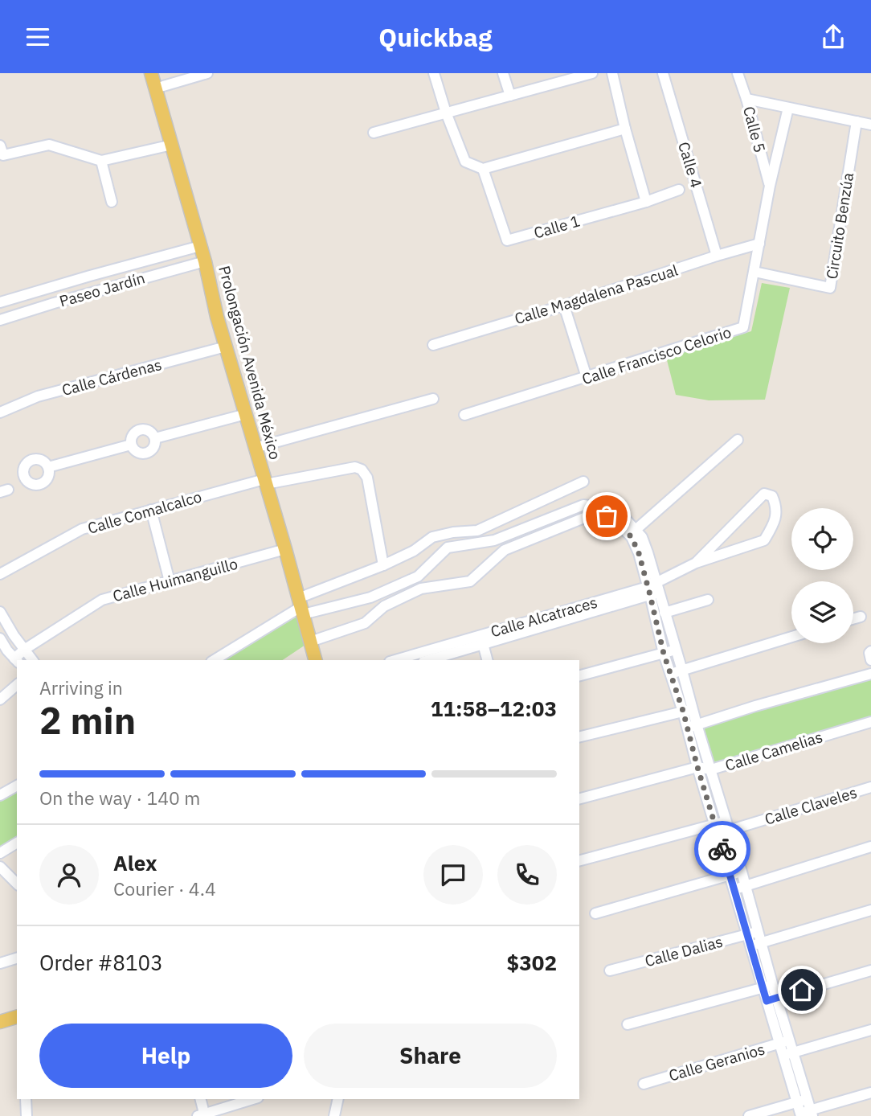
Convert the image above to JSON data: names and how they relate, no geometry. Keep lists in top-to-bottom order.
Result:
{
  "streets": {
    "main road": ["Prolongación Avenida México"],
    "street": [
      "Calle 5",
      "Calle 4",
      "Circuito Benzúa",
      "Calle 1",
      "Paseo Jardín",
      "Calle Magdalena Pascual",
      "Calle Francisco Celorio",
      "Calle Cárdenas",
      "Calle Comalcalco",
      "Calle Huimanguillo",
      "Calle Alcatraces",
      "Calle Camelias",
      "Calle Claveles",
      "Calle Dalias",
      "Calle Geranios"
    ]
  },
  "crossings": [
    ["Calle 5", "Calle Francisco Celorio"],
    ["Calle 4", "Calle Magdalena Pascual"],
    ["Circuito Benzúa", "Calle Francisco Celorio"],
    ["Paseo Jardín", "Prolongación Avenida México"],
    ["Calle Magdalena Pascual", "Calle Francisco Celorio"],
    ["Prolongación Avenida México", "Calle Cárdenas"],
    ["Prolongación Avenida México", "Calle Comalcalco"],
    ["Prolongación Avenida México", "Calle Huimanguillo"]
  ],
  "page": {
    "header": "Quickbag",
    "heading": ["2 min", "Arriving in", "11:58–12:03"],
    "panel": [
      "Alex",
      "Courier · 4.4",
      "Order #8103",
      "$302"
    ],
    "bar": "On the way · 140 m",
    "buttons": ["Help", "Share"]
  }
}
